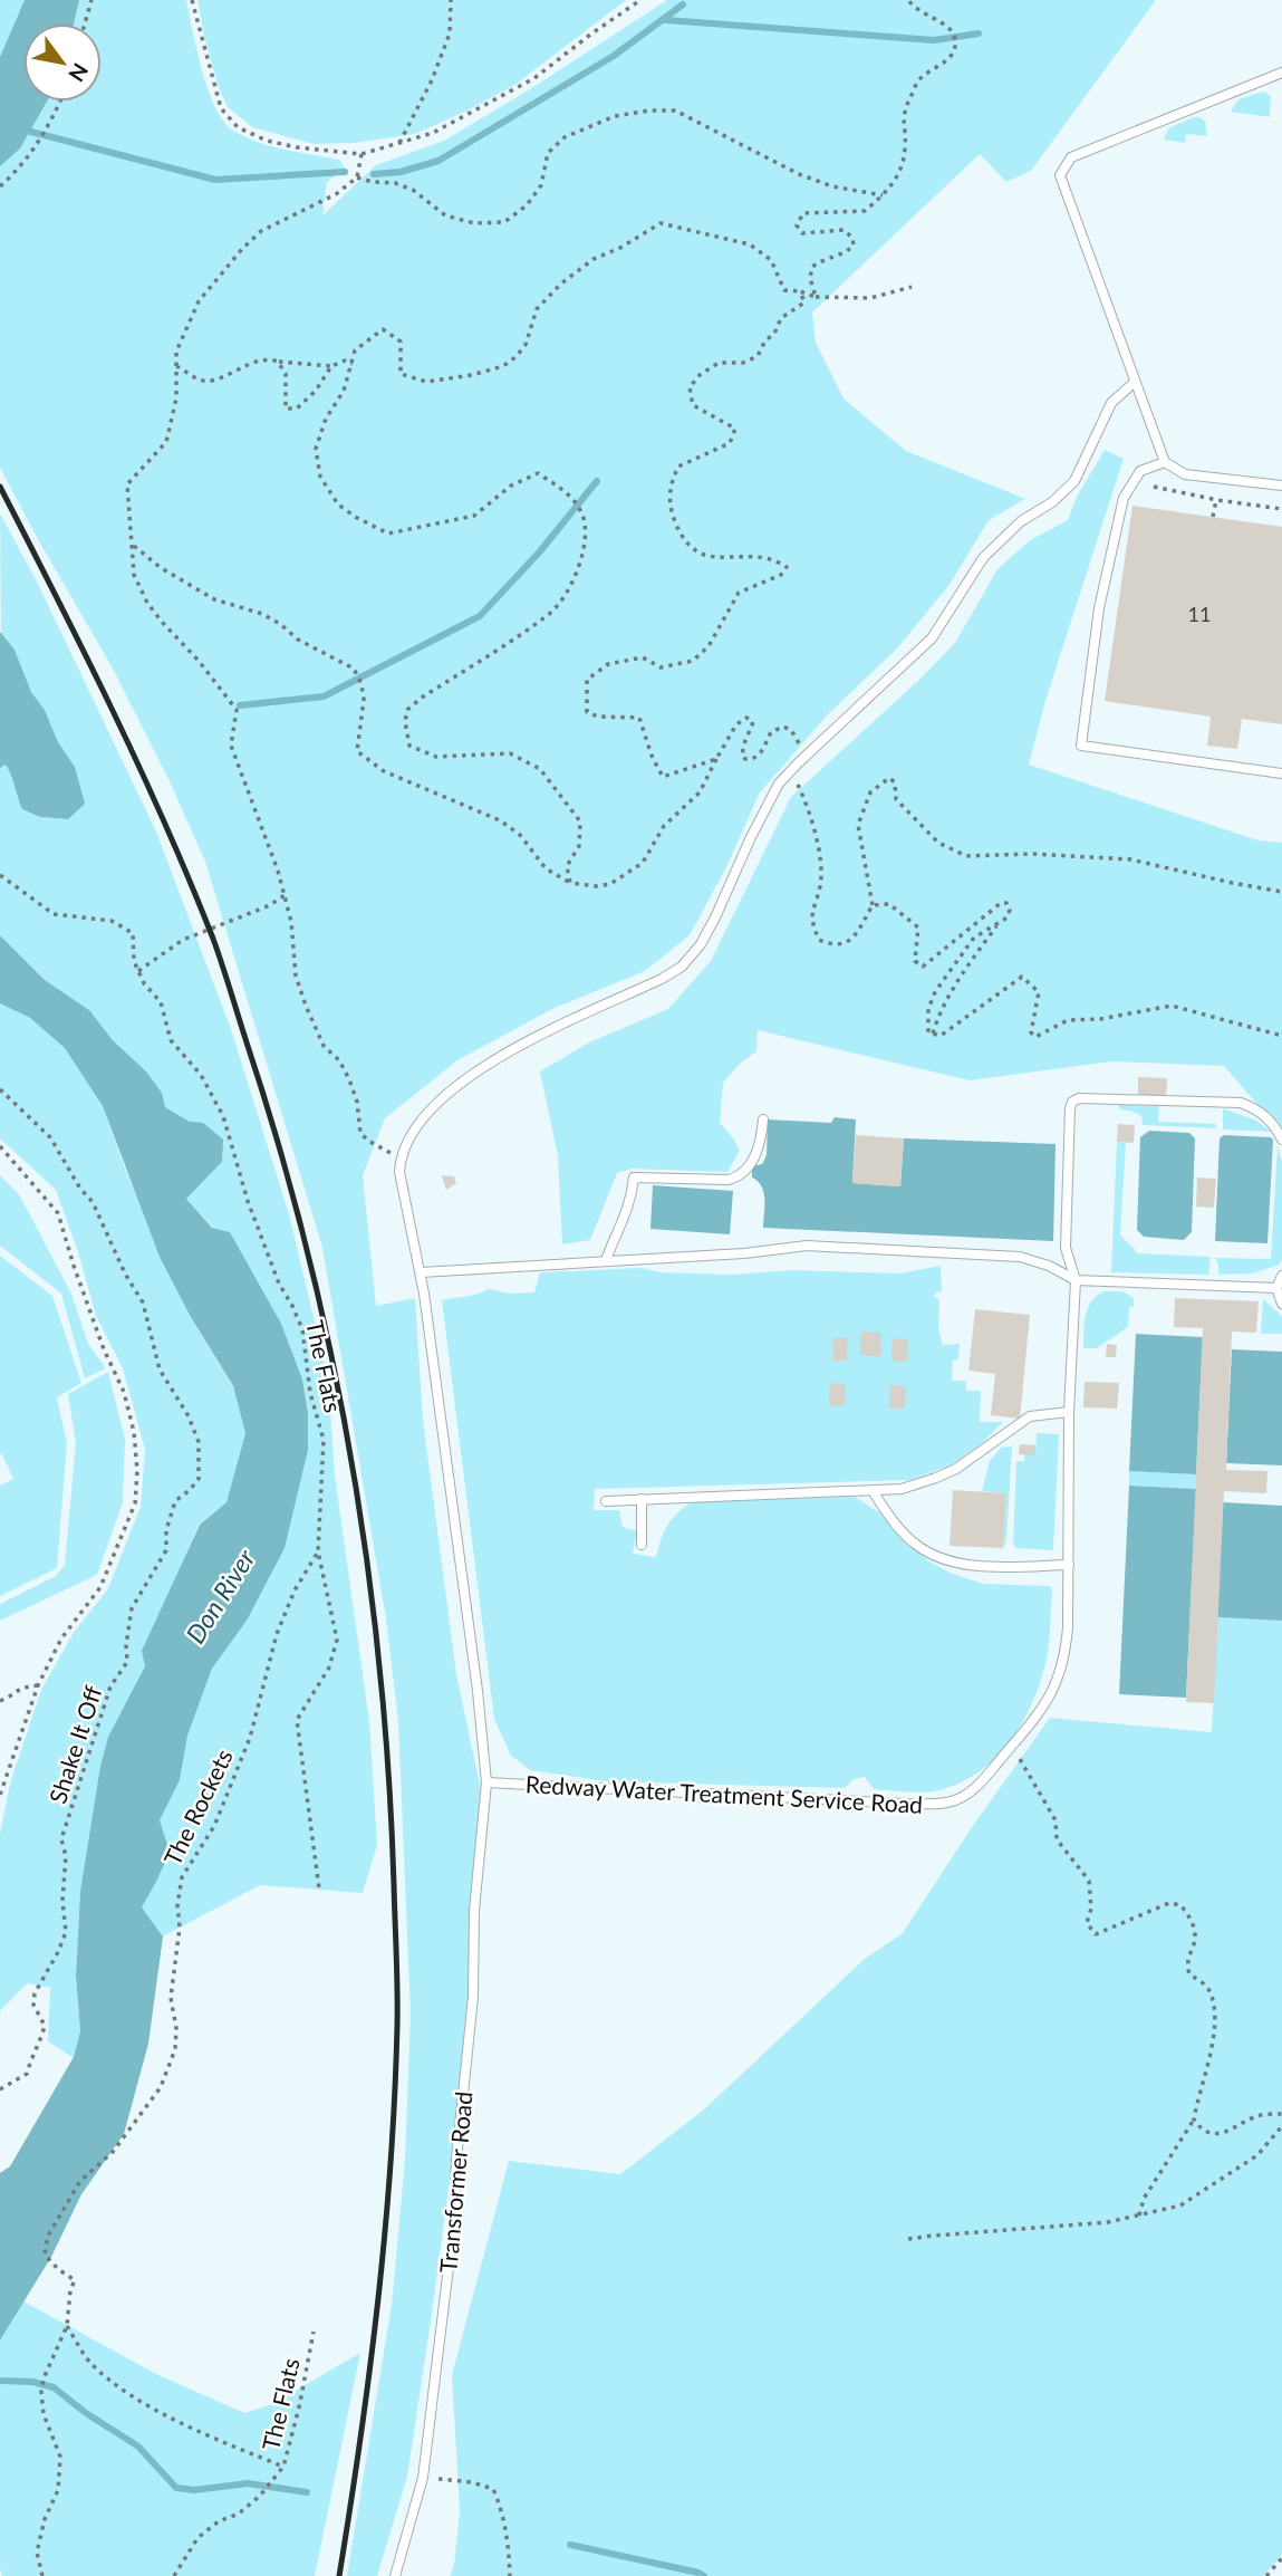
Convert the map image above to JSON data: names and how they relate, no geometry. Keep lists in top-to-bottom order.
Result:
{
  "streets": {
    "lane": ["Redway Water Treatment Service Road", "Transformer Road"],
    "path": ["The Flats", "Shake It Off", "The Rockets"]
  },
  "crossings": [
    ["The Flats", "The Rockets"],
    ["Redway Water Treatment Service Road", "Transformer Road"]
  ],
  "water": ["Don River"],
  "house_numbers": ["11"],
  "north": "bottom right"
}
